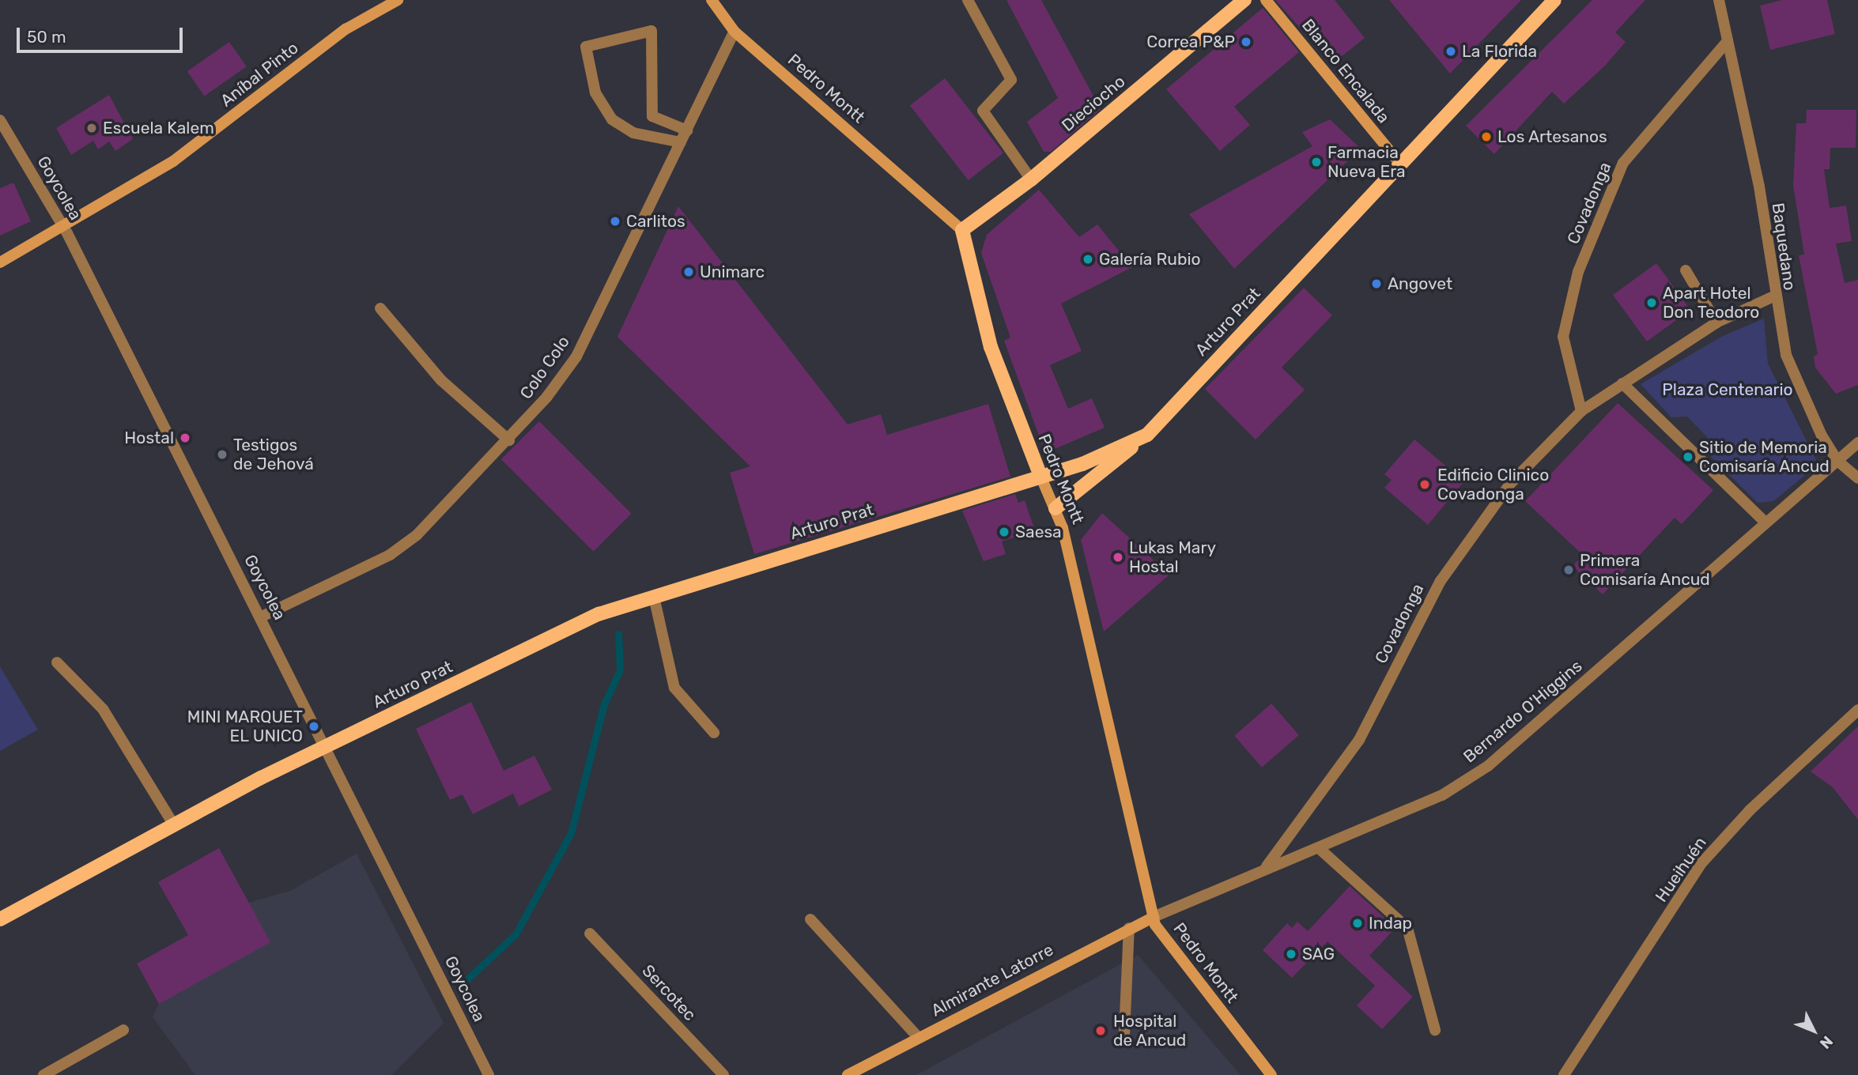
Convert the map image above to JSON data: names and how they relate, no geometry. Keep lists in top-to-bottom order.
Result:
{
  "streets": {
    "main road": ["Pedro Montt", "Dieciocho", "Arturo Prat"],
    "street": [
      "Blanco Encalada",
      "Aníbal Pinto",
      "Goycolea",
      "Covadonga",
      "Baquedano",
      "Colo Colo",
      "Bernardo O'Higgins",
      "Hueihuén",
      "Almirante Latorre",
      "Sercotec"
    ]
  },
  "crossings": [
    ["Blanco Encalada", "Arturo Prat"],
    ["Aníbal Pinto", "Goycolea"],
    ["Pedro Montt", "Dieciocho"],
    ["Pedro Montt", "Arturo Prat"],
    ["Pedro Montt", "Colo Colo"],
    ["Pedro Montt", "Bernardo O'Higgins"],
    ["Pedro Montt", "Almirante Latorre"],
    ["Goycolea", "Arturo Prat"],
    ["Goycolea", "Colo Colo"],
    ["Covadonga", "Baquedano"],
    ["Covadonga", "Bernardo O'Higgins"],
    ["Baquedano", "Bernardo O'Higgins"],
    ["Bernardo O'Higgins", "Almirante Latorre"]
  ],
  "parks": ["Plaza Centenario"],
  "places": [
    "Correa P&P",
    "La Florida",
    "Escuela Kalem",
    "Los Artesanos",
    "Farmacia Nueva Era",
    "Carlitos",
    "Galería Rubio",
    "Unimarc",
    "Angovet",
    "Apart Hotel Don Teodoro",
    "Hostal",
    "Testigos de Jehová",
    "Sitio de Memoria Comisaría Ancud",
    "Edificio Clinico Covadonga",
    "Saesa",
    "Lukas Mary Hostal",
    "Primera Comisaría Ancud",
    "MINI MARQUET EL UNICO",
    "Indap",
    "SAG",
    "Hospital de Ancud"
  ],
  "scale_bar": "50 m",
  "north": "bottom right"
}
